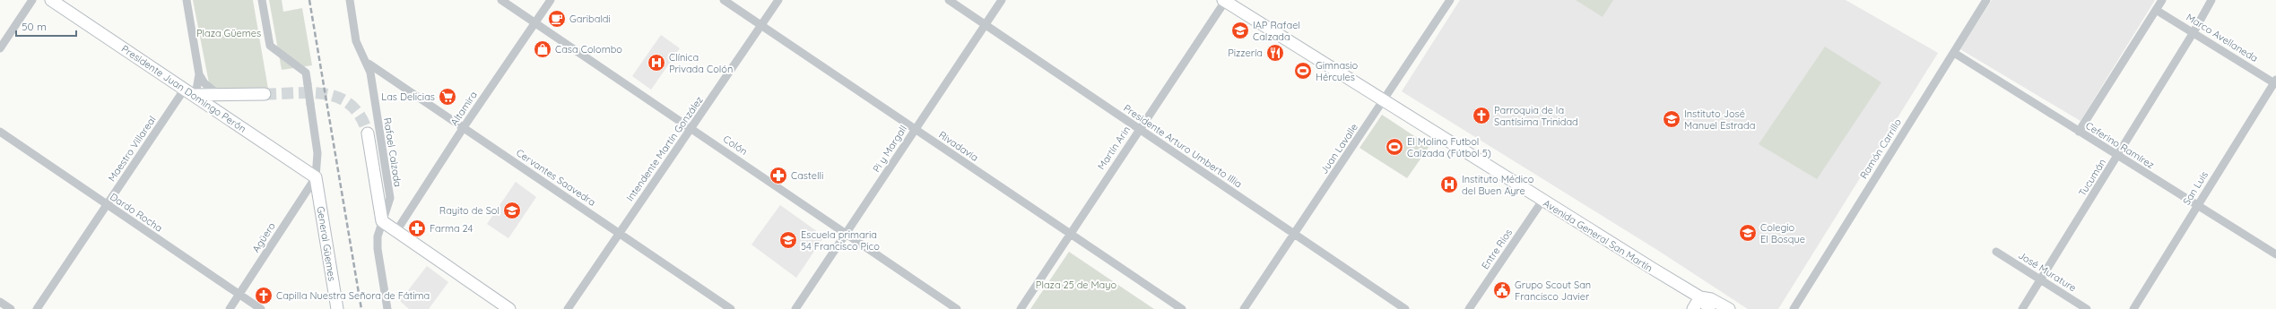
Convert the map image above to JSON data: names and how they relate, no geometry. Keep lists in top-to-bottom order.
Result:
{
  "streets": {
    "street": [
      "Marco Avellaneda",
      "Presidente Juan Domingo Perón",
      "Altamira",
      "Colón",
      "Ceferino Ramírez",
      "Rivadavia",
      "Presidente Arturo Umberto Illia",
      "Martín Arin",
      "Maestro Villareal",
      "Intendente Martín González",
      "Pi y Margall",
      "Juan Lavalle",
      "Ramón Carrillo",
      "Rafael Calzada",
      "Cervantes Saavedra",
      "Tucumán",
      "San Luis",
      "Dardo Rocha",
      "Avenida General San Martín",
      "Agüero",
      "General Güemes",
      "Entre Ríos",
      "José Murature"
    ]
  },
  "crossings": [
    ["Marco Avellaneda", "Tucumán"],
    ["Marco Avellaneda", "San Luis"],
    ["Presidente Juan Domingo Perón", "Maestro Villareal"],
    ["Presidente Juan Domingo Perón", "Agüero"],
    ["Presidente Juan Domingo Perón", "General Güemes"],
    ["Altamira", "Colón"],
    ["Altamira", "Cervantes Saavedra"],
    ["Colón", "Intendente Martín González"],
    ["Colón", "Pi y Margall"],
    ["Ceferino Ramírez", "Ramón Carrillo"],
    ["Ceferino Ramírez", "Tucumán"],
    ["Ceferino Ramírez", "San Luis"],
    ["Rivadavia", "Martín Arin"],
    ["Rivadavia", "Intendente Martín González"],
    ["Rivadavia", "Pi y Margall"],
    ["Presidente Arturo Umberto Illia", "Martín Arin"],
    ["Presidente Arturo Umberto Illia", "Pi y Margall"],
    ["Presidente Arturo Umberto Illia", "Juan Lavalle"],
    ["Martín Arin", "Avenida General San Martín"],
    ["Maestro Villareal", "Dardo Rocha"],
    ["Intendente Martín González", "Cervantes Saavedra"],
    ["Juan Lavalle", "Avenida General San Martín"],
    ["Rafael Calzada", "Cervantes Saavedra"],
    ["Tucumán", "José Murature"],
    ["Dardo Rocha", "Agüero"],
    ["Avenida General San Martín", "Entre Ríos"],
    ["Agüero", "General Güemes"]
  ],
  "parks": ["Plaza Güemes", "Plaza 25 de Mayo"],
  "places": {
    "cafe": ["Garibaldi"],
    "school or university": [
      "IAP Rafael Calzada",
      "Instituto José Manuel Estrada",
      "Rayito de Sol",
      "Colegio El Bosque",
      "Escuela primaria 54 Francisco Pico"
    ],
    "shop": ["Casa Colombo"],
    "restaurant": ["Pizzería"],
    "hospital": ["Clínica Privada Colón", "Instituto Médico del Buen Ayre"],
    "sports": ["Gimnasio Hércules", "El Molino Futbol Calzada (Fútbol 5)"],
    "supermarket": ["Las Delicias"],
    "church": ["Parroquia de la Santísima Trinidad", "Capilla Nuestra Señora de Fátima"],
    "pharmacy": ["Castelli", "Farma 24"],
    "public building": ["Grupo Scout San Francisco Javier"]
  },
  "scale_bar": "50 m"
}
